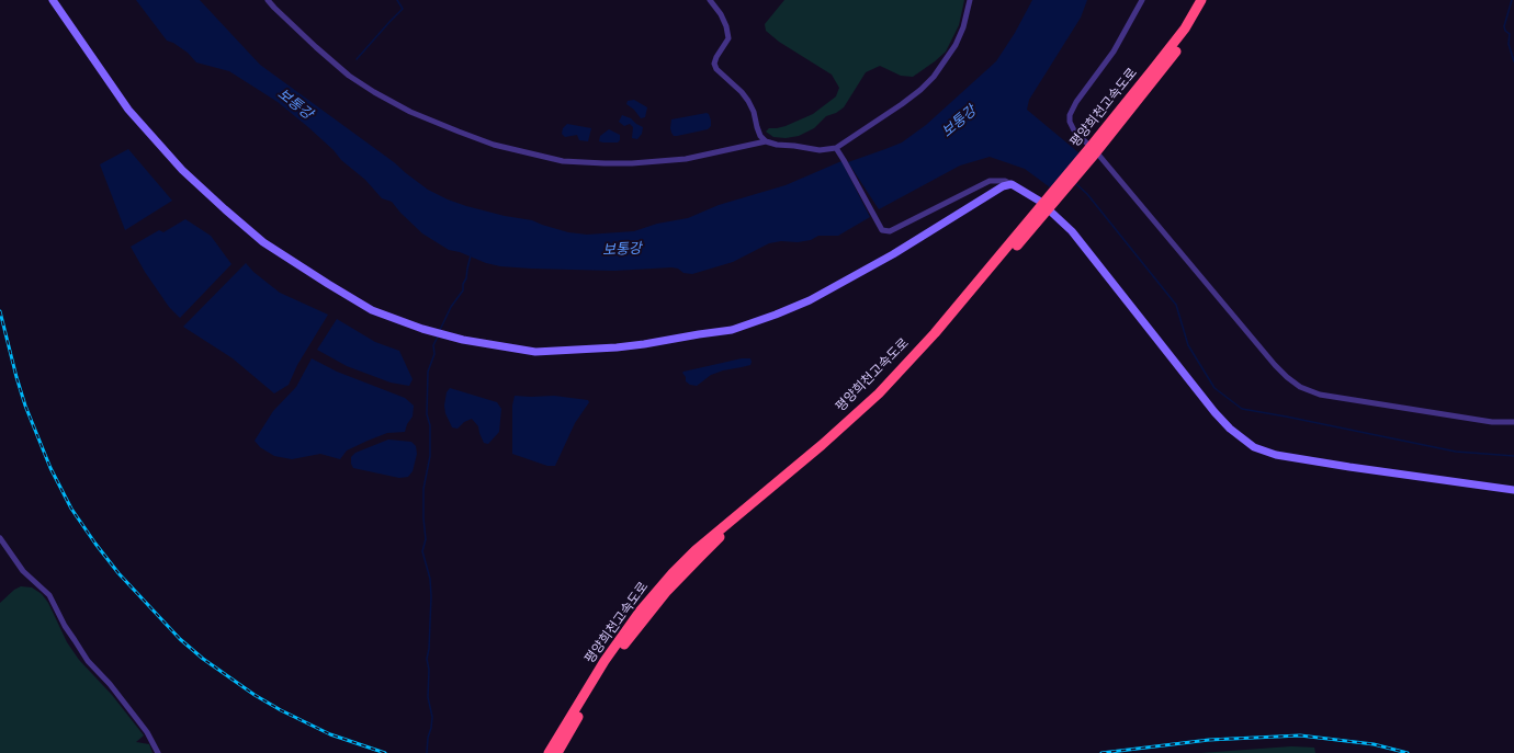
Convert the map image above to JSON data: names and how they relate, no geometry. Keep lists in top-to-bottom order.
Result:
{
  "streets": {
    "highway": ["평양희천고속도로"]
  },
  "water": ["보통강"]
}
